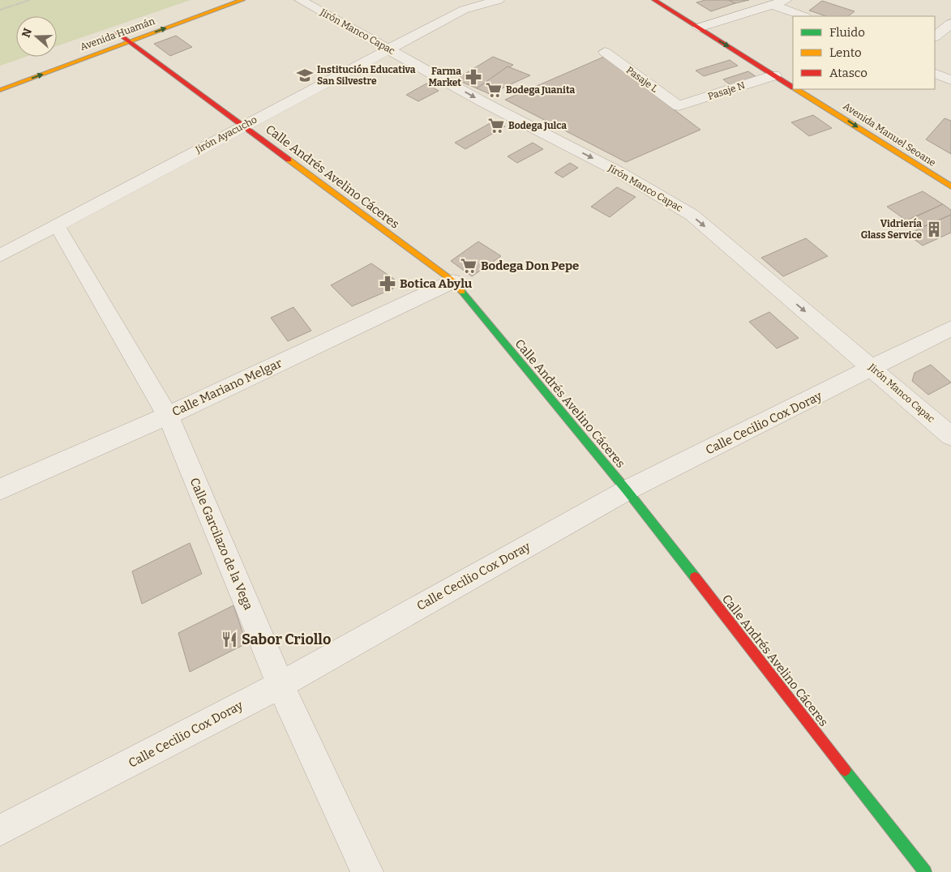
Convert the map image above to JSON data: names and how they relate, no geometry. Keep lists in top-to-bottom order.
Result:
{
  "streets": {
    "street": [
      "Jirón Manco Capac",
      "Avenida Huamán",
      "Pasaje L",
      "Pasaje N",
      "Jirón Ayacucho",
      "Avenida Manuel Seoane",
      "Calle Andrés Avelino Cáceres",
      "Calle Mariano Melgar",
      "Calle Cecilio Cox Doray",
      "Calle Garcilazo de la Vega"
    ]
  },
  "crossings": [
    ["Jirón Manco Capac", "Jirón Ayacucho"],
    ["Jirón Manco Capac", "Calle Cecilio Cox Doray"],
    ["Avenida Huamán", "Calle Andrés Avelino Cáceres"],
    ["Pasaje L", "Pasaje N"],
    ["Pasaje N", "Avenida Manuel Seoane"],
    ["Jirón Ayacucho", "Calle Andrés Avelino Cáceres"],
    ["Jirón Ayacucho", "Calle Garcilazo de la Vega"],
    ["Calle Andrés Avelino Cáceres", "Calle Mariano Melgar"],
    ["Calle Andrés Avelino Cáceres", "Calle Cecilio Cox Doray"],
    ["Calle Mariano Melgar", "Calle Garcilazo de la Vega"],
    ["Calle Cecilio Cox Doray", "Calle Garcilazo de la Vega"]
  ],
  "one_way": ["Jirón Manco Capac", "Avenida Huamán", "Avenida Manuel Seoane"],
  "places": {
    "school or university": ["Institución Educativa San Silvestre"],
    "pharmacy": ["Farma Market", "Botica Abylu"],
    "supermarket": ["Bodega Juanita", "Bodega Julca", "Bodega Don Pepe"],
    "building": ["Vidriería Glass Service"],
    "restaurant": ["Sabor Criollo"]
  },
  "legend": ["Fluido", "Lento", "Atasco"],
  "north": "left"
}
